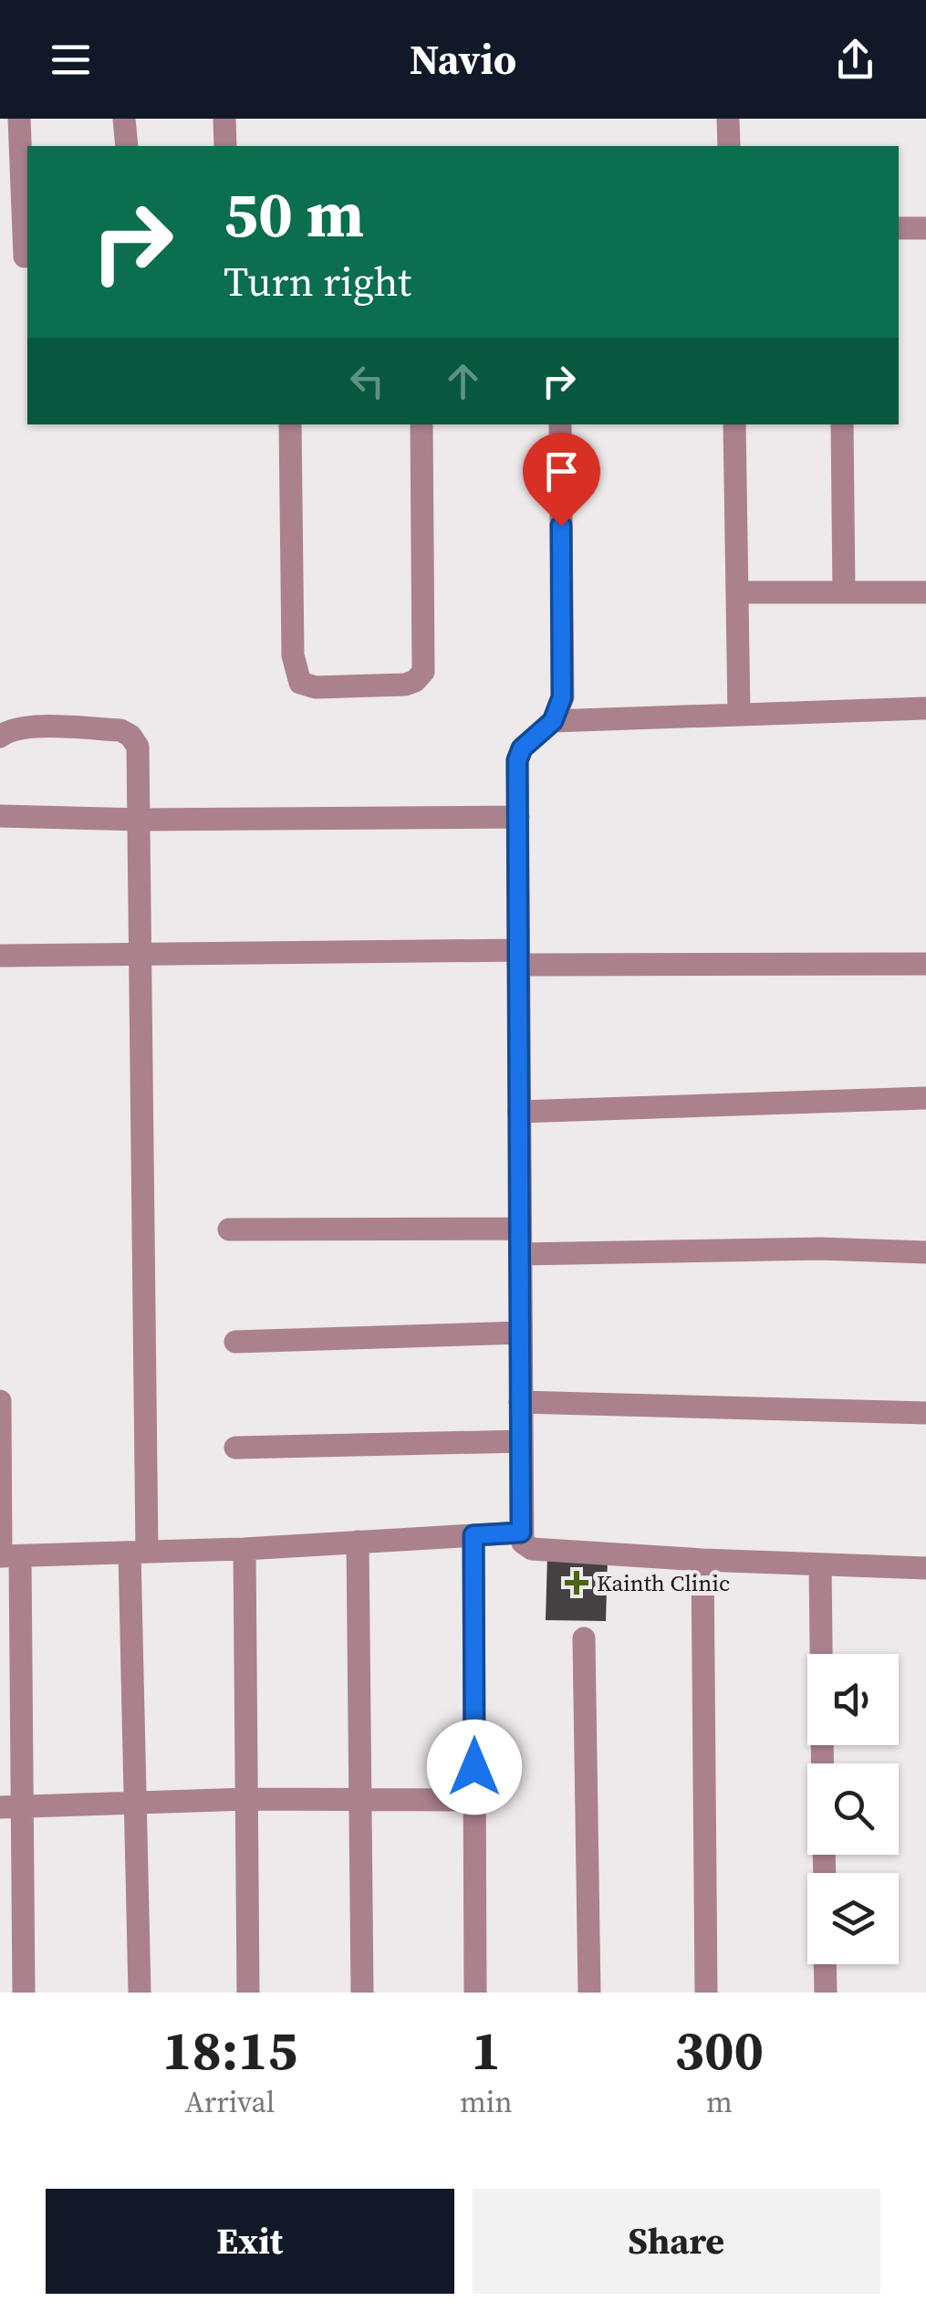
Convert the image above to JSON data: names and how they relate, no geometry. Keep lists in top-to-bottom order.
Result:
{
  "places": {
    "health": ["Kainth Clinic"]
  },
  "page": {
    "header": "Navio",
    "turn": ["50 m", "Turn right"],
    "eta": [
      "18:15",
      "Arrival",
      "1",
      "min",
      "300",
      "m"
    ],
    "buttons": ["Exit", "Share"]
  }
}
